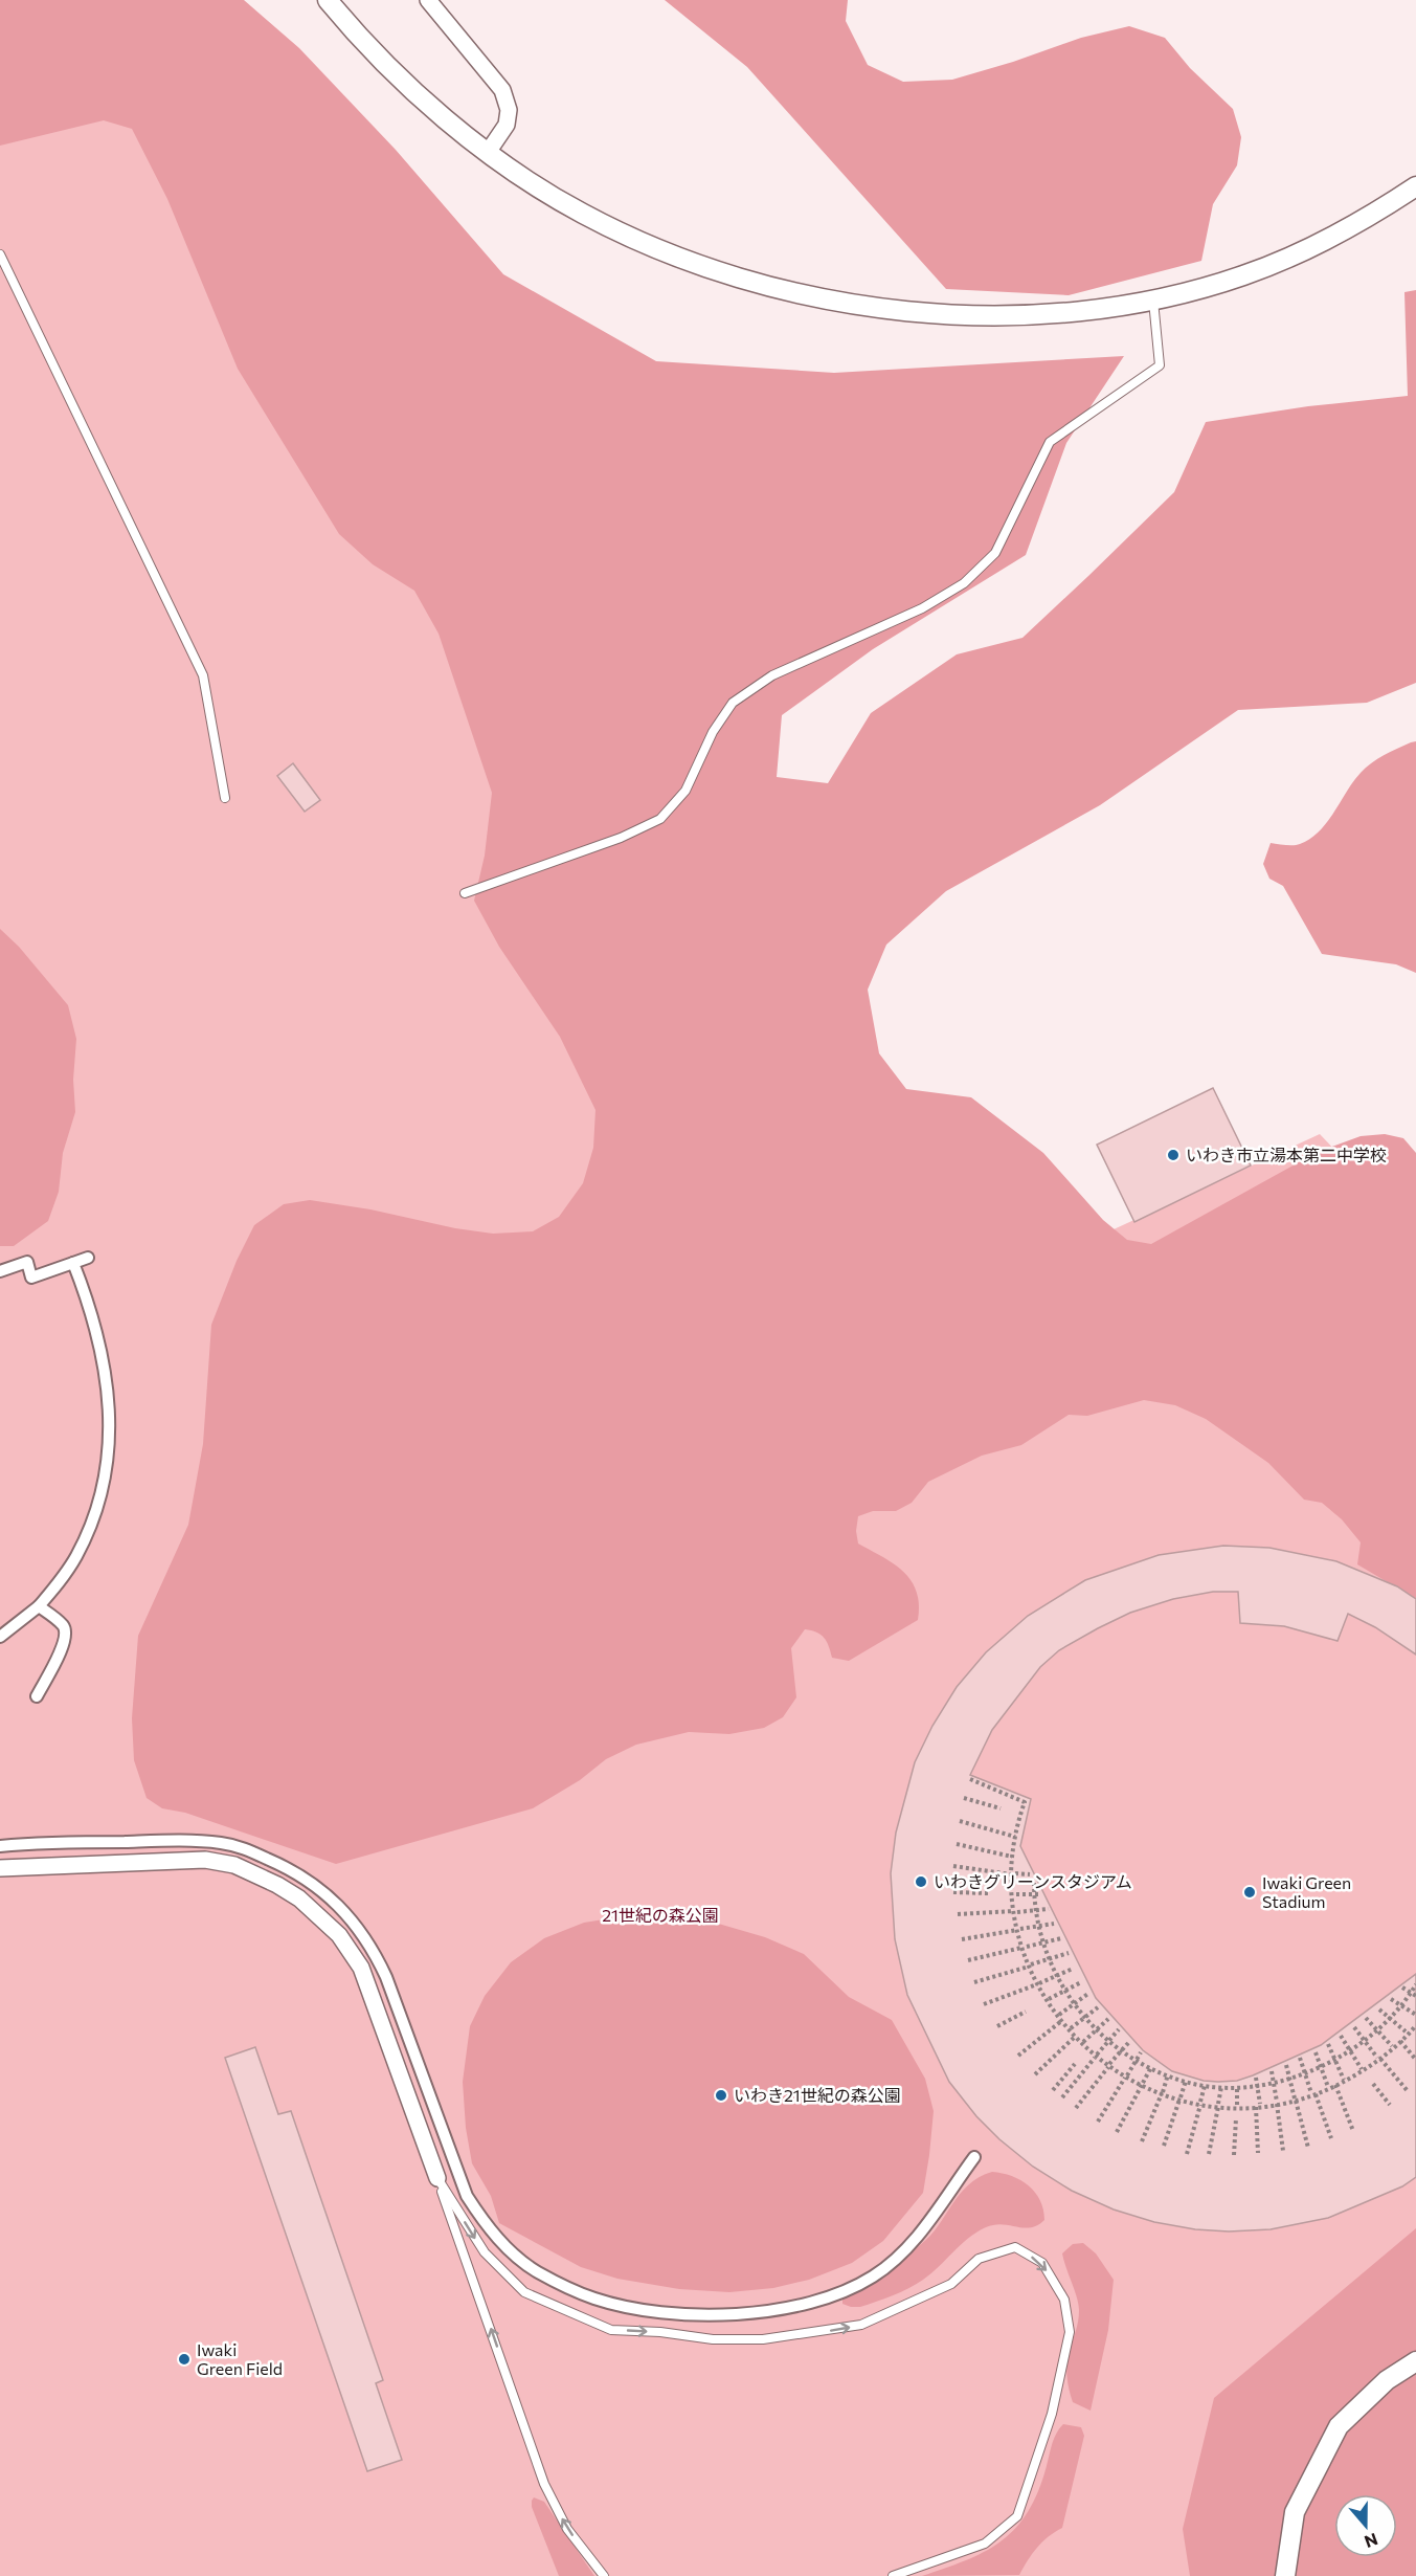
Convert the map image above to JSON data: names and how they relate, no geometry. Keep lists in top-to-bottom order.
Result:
{
  "parks": ["21世紀の森公園"],
  "places": [
    "いわき市立湯本第二中学校",
    "いわきグリーンスタジアム",
    "Iwaki Green Stadium",
    "いわき21世紀の森公園",
    "Iwaki Green Field"
  ],
  "north": "bottom"
}
